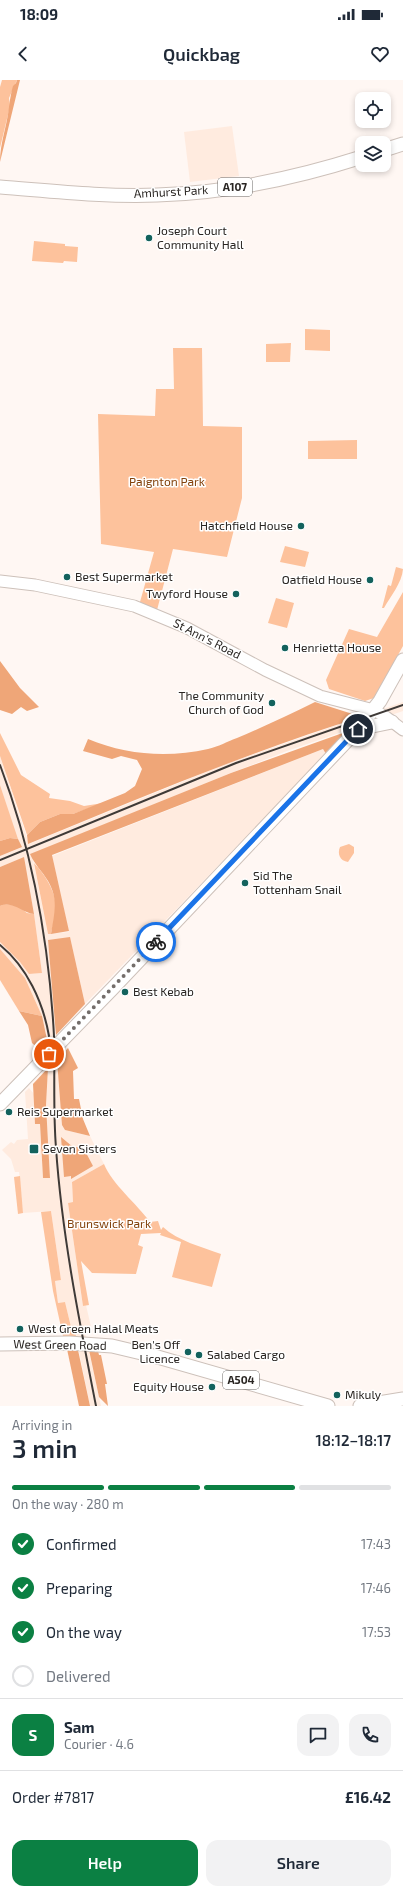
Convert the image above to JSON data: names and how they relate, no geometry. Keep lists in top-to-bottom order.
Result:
{
  "streets": {
    "main road": [
      "A107",
      "Amhurst Park",
      "St Ann's Road",
      "West Green Road",
      "A504"
    ]
  },
  "parks": ["Paignton Park", "Brunswick Park"],
  "places": {
    "other": [
      "Joseph Court Community Hall",
      "Hatchfield House",
      "Best Supermarket",
      "Oatfield House",
      "Twyford House",
      "Henrietta House",
      "The Community Church of God",
      "Sid The Tottenham Snail",
      "Best Kebab",
      "Reis Supermarket",
      "West Green Halal Meats",
      "Ben's Off Licence",
      "Salabed Cargo",
      "Equity House",
      "Mikuly"
    ],
    "transit": ["Seven Sisters"]
  },
  "page": {
    "status": "18:09",
    "header": "Quickbag",
    "heading": ["3 min", "Arriving in", "18:12–18:17"],
    "panel": [
      "Sam",
      "Courier · 4.6",
      "Order #7817",
      "£16.42"
    ],
    "bar": "On the way · 280 m",
    "list": [
      ["Confirmed", "17:43"],
      ["Preparing", "17:46"],
      ["On the way", "17:53"],
      "Delivered"
    ],
    "round": "S",
    "buttons": ["Help", "Share"]
  }
}
